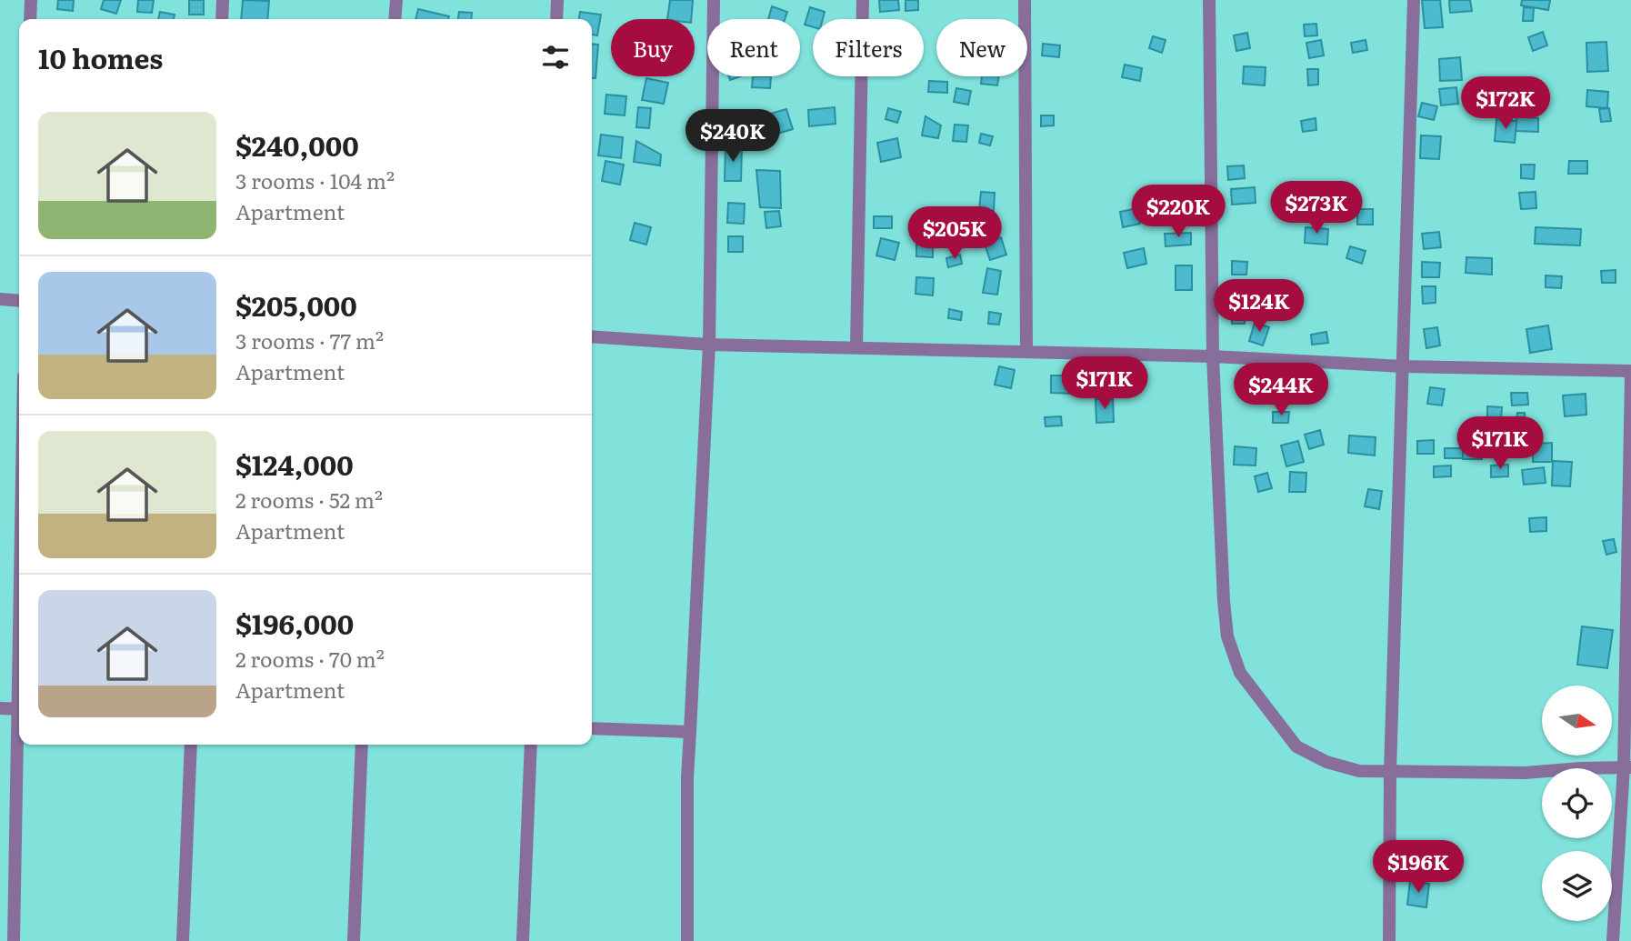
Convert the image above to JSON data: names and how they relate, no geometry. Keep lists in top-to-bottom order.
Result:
{
  "north": "right",
  "page": {
    "chip": [
      "Buy",
      "Rent",
      "Filters",
      "New"
    ],
    "heading": "10 homes",
    "price": [
      "$172K",
      "$240K",
      "$273K",
      "$220K",
      "$205K",
      "$124K",
      "$171K",
      "$244K",
      "$171K",
      "$196K"
    ],
    "list": [
      {
        "name": "$240,000",
        "note": "3 rooms · 104 m² · Apartment"
      },
      {
        "name": "$205,000",
        "note": "3 rooms · 77 m² · Apartment"
      },
      {
        "name": "$124,000",
        "note": "2 rooms · 52 m² · Apartment"
      },
      {
        "name": "$196,000",
        "note": "2 rooms · 70 m² · Apartment"
      }
    ]
  }
}
